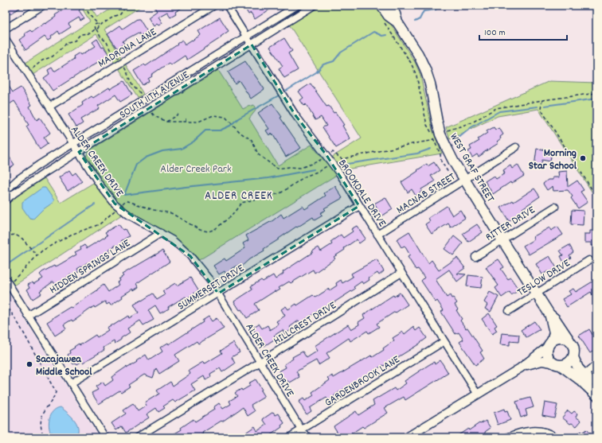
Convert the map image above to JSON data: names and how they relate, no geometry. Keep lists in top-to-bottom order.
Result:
{
  "streets": {
    "main road": ["WEST GRAF STREET"],
    "street": [
      "MADRONA LANE",
      "SOUTH 11TH AVENUE",
      "ALDER CREEK DRIVE",
      "BROOKDALE DRIVE",
      "MACNAB STREET",
      "RITTER DRIVE",
      "HIDDEN SPRINGS LANE",
      "TESLOW DRIVE",
      "SUMMERSET DRIVE",
      "HILLCREST DRIVE",
      "GARDENBROOK LANE"
    ]
  },
  "crossings": [
    ["MADRONA LANE", "ALDER CREEK DRIVE"],
    ["SOUTH 11TH AVENUE", "ALDER CREEK DRIVE"],
    ["SOUTH 11TH AVENUE", "BROOKDALE DRIVE"],
    ["ALDER CREEK DRIVE", "HIDDEN SPRINGS LANE"],
    ["ALDER CREEK DRIVE", "SUMMERSET DRIVE"],
    ["ALDER CREEK DRIVE", "HILLCREST DRIVE"],
    ["ALDER CREEK DRIVE", "GARDENBROOK LANE"],
    ["WEST GRAF STREET", "MACNAB STREET"],
    ["WEST GRAF STREET", "RITTER DRIVE"],
    ["WEST GRAF STREET", "TESLOW DRIVE"],
    ["BROOKDALE DRIVE", "MACNAB STREET"],
    ["BROOKDALE DRIVE", "SUMMERSET DRIVE"],
    ["BROOKDALE DRIVE", "HILLCREST DRIVE"],
    ["BROOKDALE DRIVE", "GARDENBROOK LANE"]
  ],
  "districts": ["ALDER CREEK"],
  "parks": ["Alder Creek Park"],
  "places": ["Morning Star School", "Sacajawea Middle School"],
  "scale_bar": "100 m"
}
